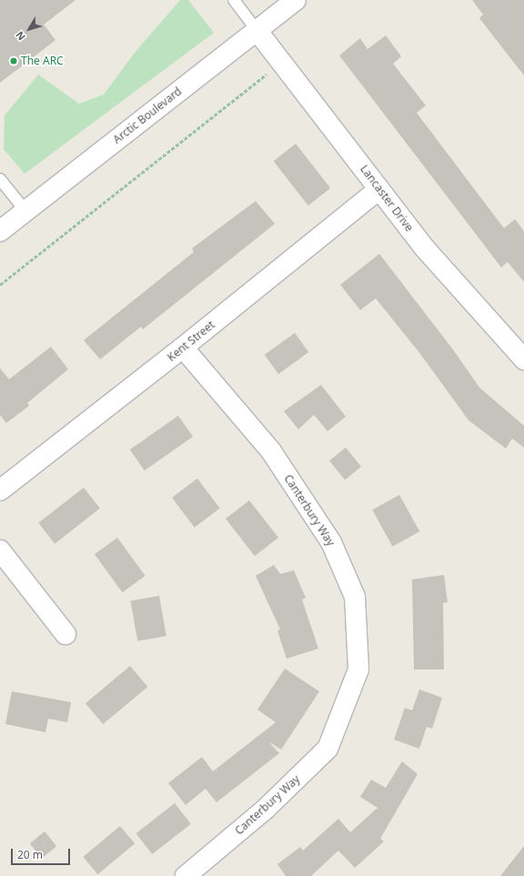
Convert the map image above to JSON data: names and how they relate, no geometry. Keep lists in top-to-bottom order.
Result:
{
  "streets": {
    "street": [
      "Arctic Boulevard",
      "Lancaster Drive",
      "Kent Street",
      "Canterbury Way"
    ]
  },
  "crossings": [
    ["Arctic Boulevard", "Lancaster Drive"],
    ["Lancaster Drive", "Kent Street"],
    ["Kent Street", "Canterbury Way"]
  ],
  "places": ["The ARC"],
  "scale_bar": "20 m",
  "north": "bottom left"
}
